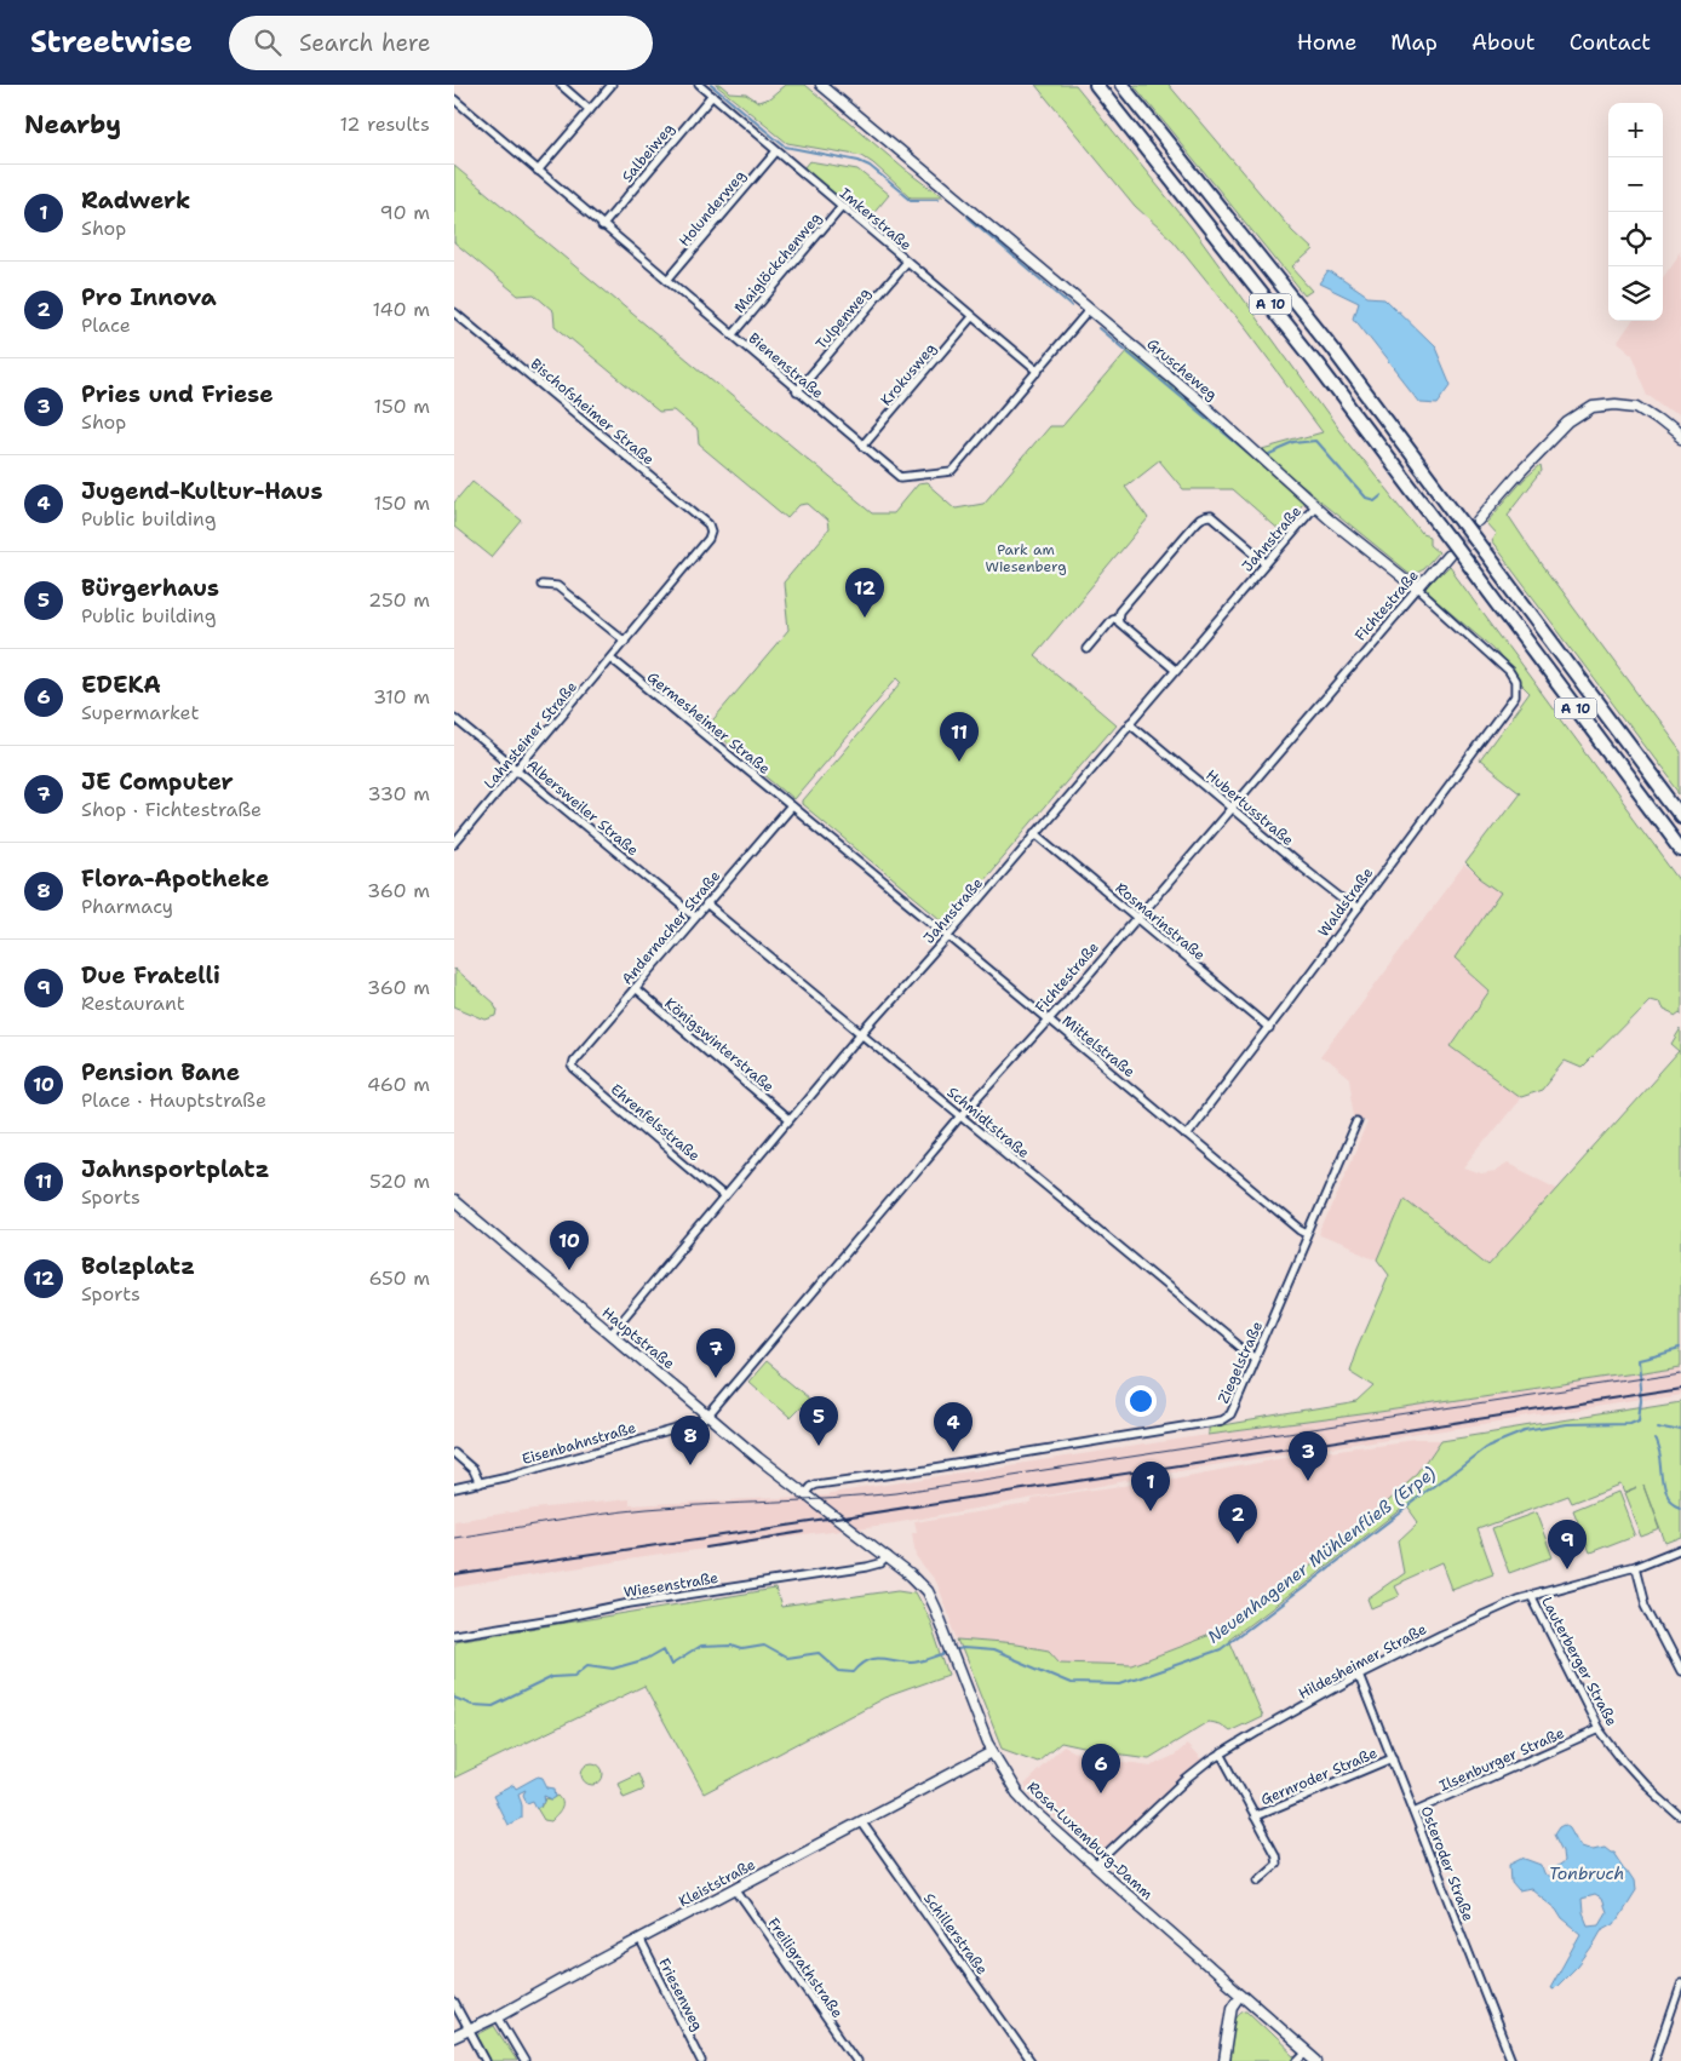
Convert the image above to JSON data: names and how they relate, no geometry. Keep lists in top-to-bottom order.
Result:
{
  "streets": {
    "highway": ["A 10"],
    "street": [
      "Salbeiweg",
      "Holunderweg",
      "Imkerstraße",
      "Maiglöckchenweg",
      "Tulpenweg",
      "Bienenstraße",
      "Gruscheweg",
      "Krokusweg",
      "Bischofsheimer Straße",
      "Jahnstraße",
      "Fichtestraße",
      "Germesheimer Straße",
      "Lahnsteiner Straße",
      "Albersweiler Straße",
      "Hubertusstraße",
      "Waldstraße",
      "Rosmarinstraße",
      "Andernacher Straße",
      "Königswinterstraße",
      "Mittelstraße",
      "Ehrenfelsstraße",
      "Schmidtstraße",
      "Hauptstraße",
      "Ziegelstraße",
      "Eisenbahnstraße",
      "Wiesenstraße",
      "Hildesheimer Straße",
      "Lauterberger Straße",
      "Ilsenburger Straße",
      "Gernroder Straße",
      "Rosa-Luxemburg-Damm",
      "Osteroder Straße",
      "Kleiststraße",
      "Schillerstraße",
      "Freiligrathstraße",
      "Friesenweg"
    ]
  },
  "crossings": [
    ["Salbeiweg", "Imkerstraße"],
    ["Salbeiweg", "Bienenstraße"],
    ["Holunderweg", "Imkerstraße"],
    ["Holunderweg", "Bienenstraße"],
    ["Imkerstraße", "Maiglöckchenweg"],
    ["Imkerstraße", "Tulpenweg"],
    ["Imkerstraße", "Bienenstraße"],
    ["Imkerstraße", "Krokusweg"],
    ["Maiglöckchenweg", "Bienenstraße"],
    ["Tulpenweg", "Bienenstraße"],
    ["Bienenstraße", "Gruscheweg"],
    ["Bienenstraße", "Krokusweg"],
    ["Gruscheweg", "Jahnstraße"],
    ["Gruscheweg", "Fichtestraße"],
    ["Gruscheweg", "Waldstraße"],
    ["Bischofsheimer Straße", "Lahnsteiner Straße"],
    ["Jahnstraße", "Hubertusstraße"],
    ["Jahnstraße", "Rosmarinstraße"],
    ["Jahnstraße", "Königswinterstraße"],
    ["Jahnstraße", "Mittelstraße"],
    ["Jahnstraße", "Ehrenfelsstraße"],
    ["Jahnstraße", "Schmidtstraße"],
    ["Jahnstraße", "Hauptstraße"],
    ["Fichtestraße", "Hubertusstraße"],
    ["Fichtestraße", "Rosmarinstraße"],
    ["Fichtestraße", "Mittelstraße"],
    ["Fichtestraße", "Schmidtstraße"],
    ["Fichtestraße", "Hauptstraße"],
    ["Fichtestraße", "Eisenbahnstraße"],
    ["Germesheimer Straße", "Lahnsteiner Straße"],
    ["Germesheimer Straße", "Andernacher Straße"],
    ["Germesheimer Straße", "Mittelstraße"],
    ["Lahnsteiner Straße", "Albersweiler Straße"],
    ["Albersweiler Straße", "Andernacher Straße"],
    ["Hubertusstraße", "Waldstraße"],
    ["Waldstraße", "Rosmarinstraße"],
    ["Waldstraße", "Mittelstraße"],
    ["Andernacher Straße", "Königswinterstraße"],
    ["Andernacher Straße", "Mittelstraße"],
    ["Andernacher Straße", "Ehrenfelsstraße"],
    ["Andernacher Straße", "Schmidtstraße"],
    ["Mittelstraße", "Ziegelstraße"],
    ["Schmidtstraße", "Ziegelstraße"],
    ["Hauptstraße", "Ziegelstraße"],
    ["Hauptstraße", "Eisenbahnstraße"],
    ["Hauptstraße", "Rosa-Luxemburg-Damm"],
    ["Ziegelstraße", "Rosa-Luxemburg-Damm"],
    ["Wiesenstraße", "Rosa-Luxemburg-Damm"],
    ["Hildesheimer Straße", "Lauterberger Straße"],
    ["Hildesheimer Straße", "Gernroder Straße"],
    ["Hildesheimer Straße", "Rosa-Luxemburg-Damm"],
    ["Hildesheimer Straße", "Osteroder Straße"],
    ["Lauterberger Straße", "Ilsenburger Straße"],
    ["Ilsenburger Straße", "Osteroder Straße"],
    ["Gernroder Straße", "Osteroder Straße"],
    ["Rosa-Luxemburg-Damm", "Kleiststraße"],
    ["Kleiststraße", "Schillerstraße"],
    ["Kleiststraße", "Freiligrathstraße"],
    ["Kleiststraße", "Friesenweg"]
  ],
  "water": ["Neuenhagener Mühlenfließ (Erpe)", "Tonbruch"],
  "parks": ["Park am Wiesenberg"],
  "page": {
    "header": "Streetwise",
    "search": "Search here",
    "nav": [
      "Home",
      "Map",
      "About",
      "Contact"
    ],
    "heading": ["Nearby", "12 results"],
    "map_buttons": ["+", "−"],
    "list": [
      {
        "mark": "1",
        "name": "Radwerk",
        "note": "Shop",
        "value": "90 m"
      },
      {
        "mark": "2",
        "name": "Pro Innova",
        "note": "Place",
        "value": "140 m"
      },
      {
        "mark": "3",
        "name": "Pries und Friese",
        "note": "Shop",
        "value": "150 m"
      },
      {
        "mark": "4",
        "name": "Jugend-Kultur-Haus",
        "note": "Public building",
        "value": "150 m"
      },
      {
        "mark": "5",
        "name": "Bürgerhaus",
        "note": "Public building",
        "value": "250 m"
      },
      {
        "mark": "6",
        "name": "EDEKA",
        "note": "Supermarket",
        "value": "310 m"
      },
      {
        "mark": "7",
        "name": "JE Computer",
        "note": "Shop · Fichtestraße",
        "value": "330 m"
      },
      {
        "mark": "8",
        "name": "Flora-Apotheke",
        "note": "Pharmacy",
        "value": "360 m"
      },
      {
        "mark": "9",
        "name": "Due Fratelli",
        "note": "Restaurant",
        "value": "360 m"
      },
      {
        "mark": "10",
        "name": "Pension Bane",
        "note": "Place · Hauptstraße",
        "value": "460 m"
      },
      {
        "mark": "11",
        "name": "Jahnsportplatz",
        "note": "Sports",
        "value": "520 m"
      },
      {
        "mark": "12",
        "name": "Bolzplatz",
        "note": "Sports",
        "value": "650 m"
      }
    ],
    "pins": [
      "12",
      "11",
      "10",
      "7",
      "5",
      "4",
      "8",
      "3",
      "1",
      "2",
      "9",
      "6"
    ]
  }
}
